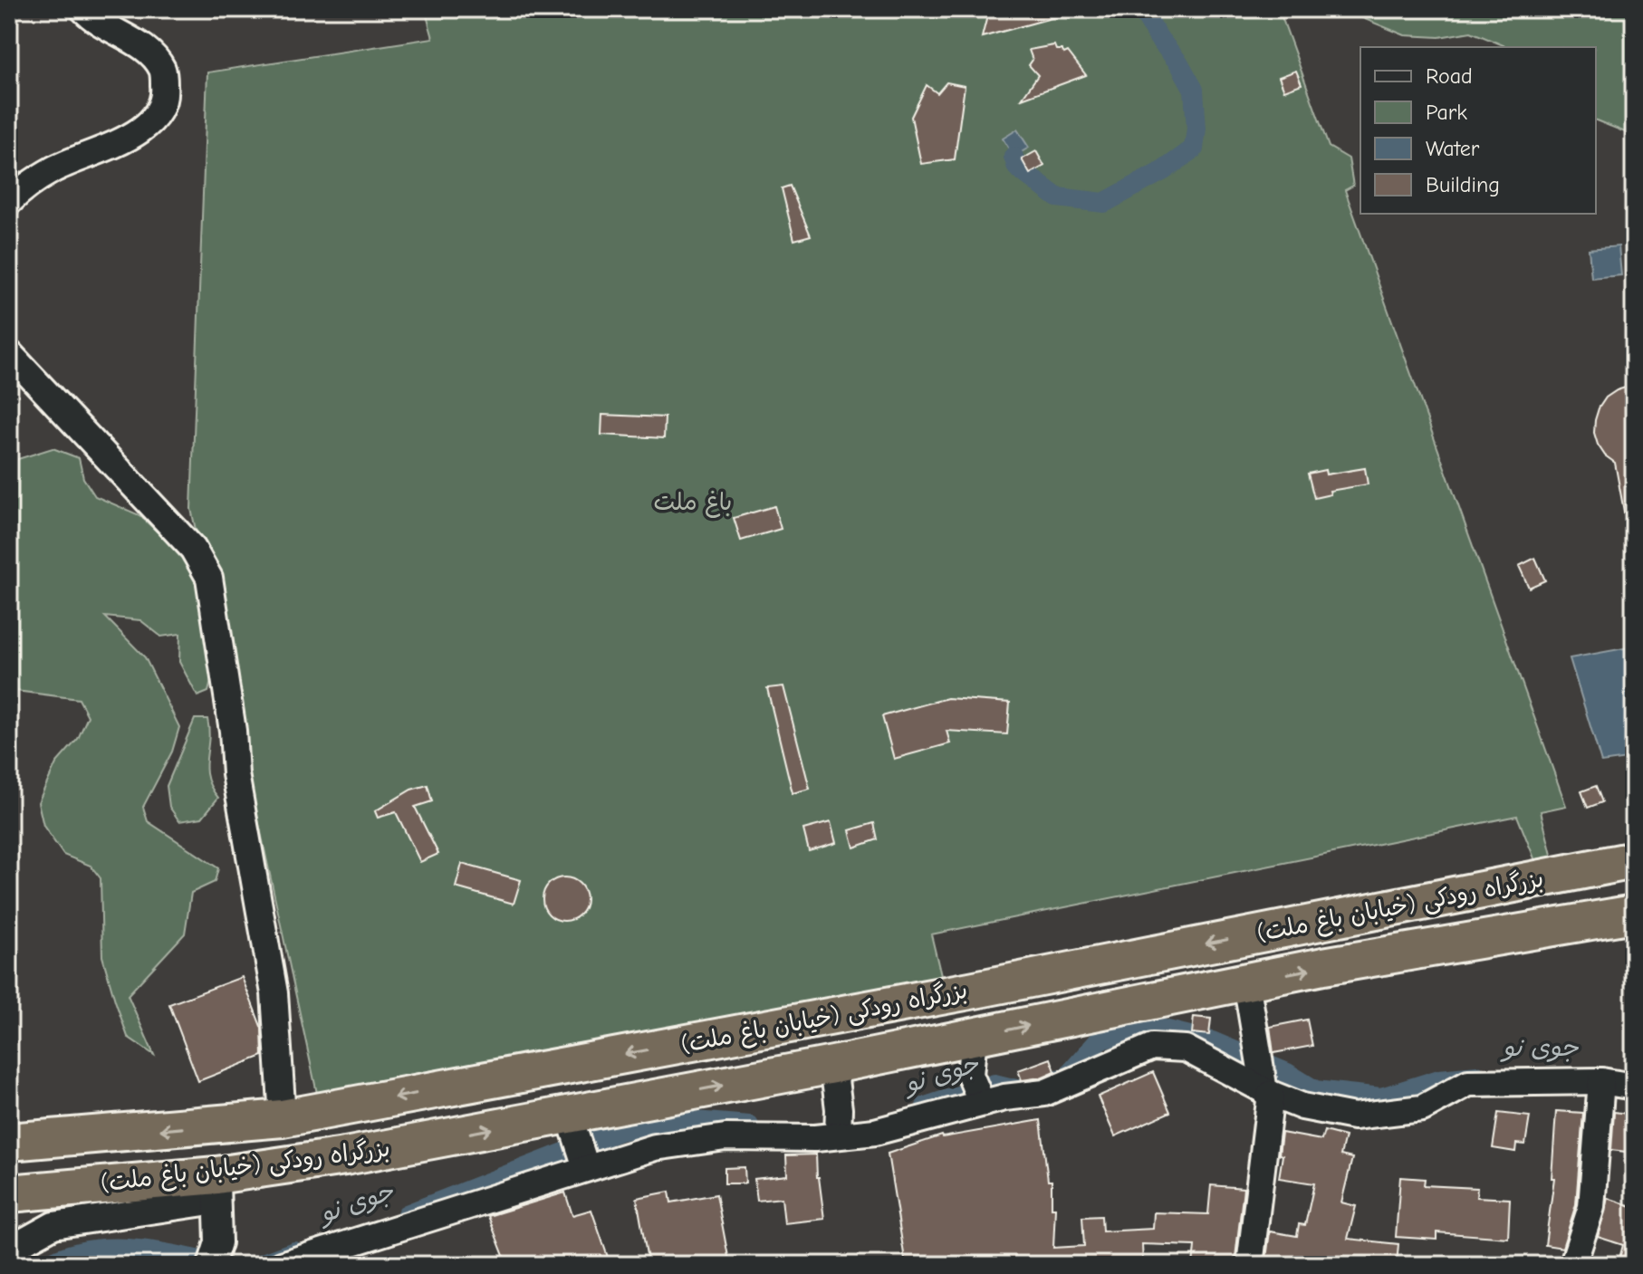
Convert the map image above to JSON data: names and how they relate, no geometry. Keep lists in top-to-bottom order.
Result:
{
  "streets": {
    "highway": ["بزرگراه رودکی (خیابان باغ ملت)"]
  },
  "water": ["جوی نو"],
  "parks": ["باغ ملت"],
  "legend": [
    "Road",
    "Park",
    "Water",
    "Building"
  ]
}
